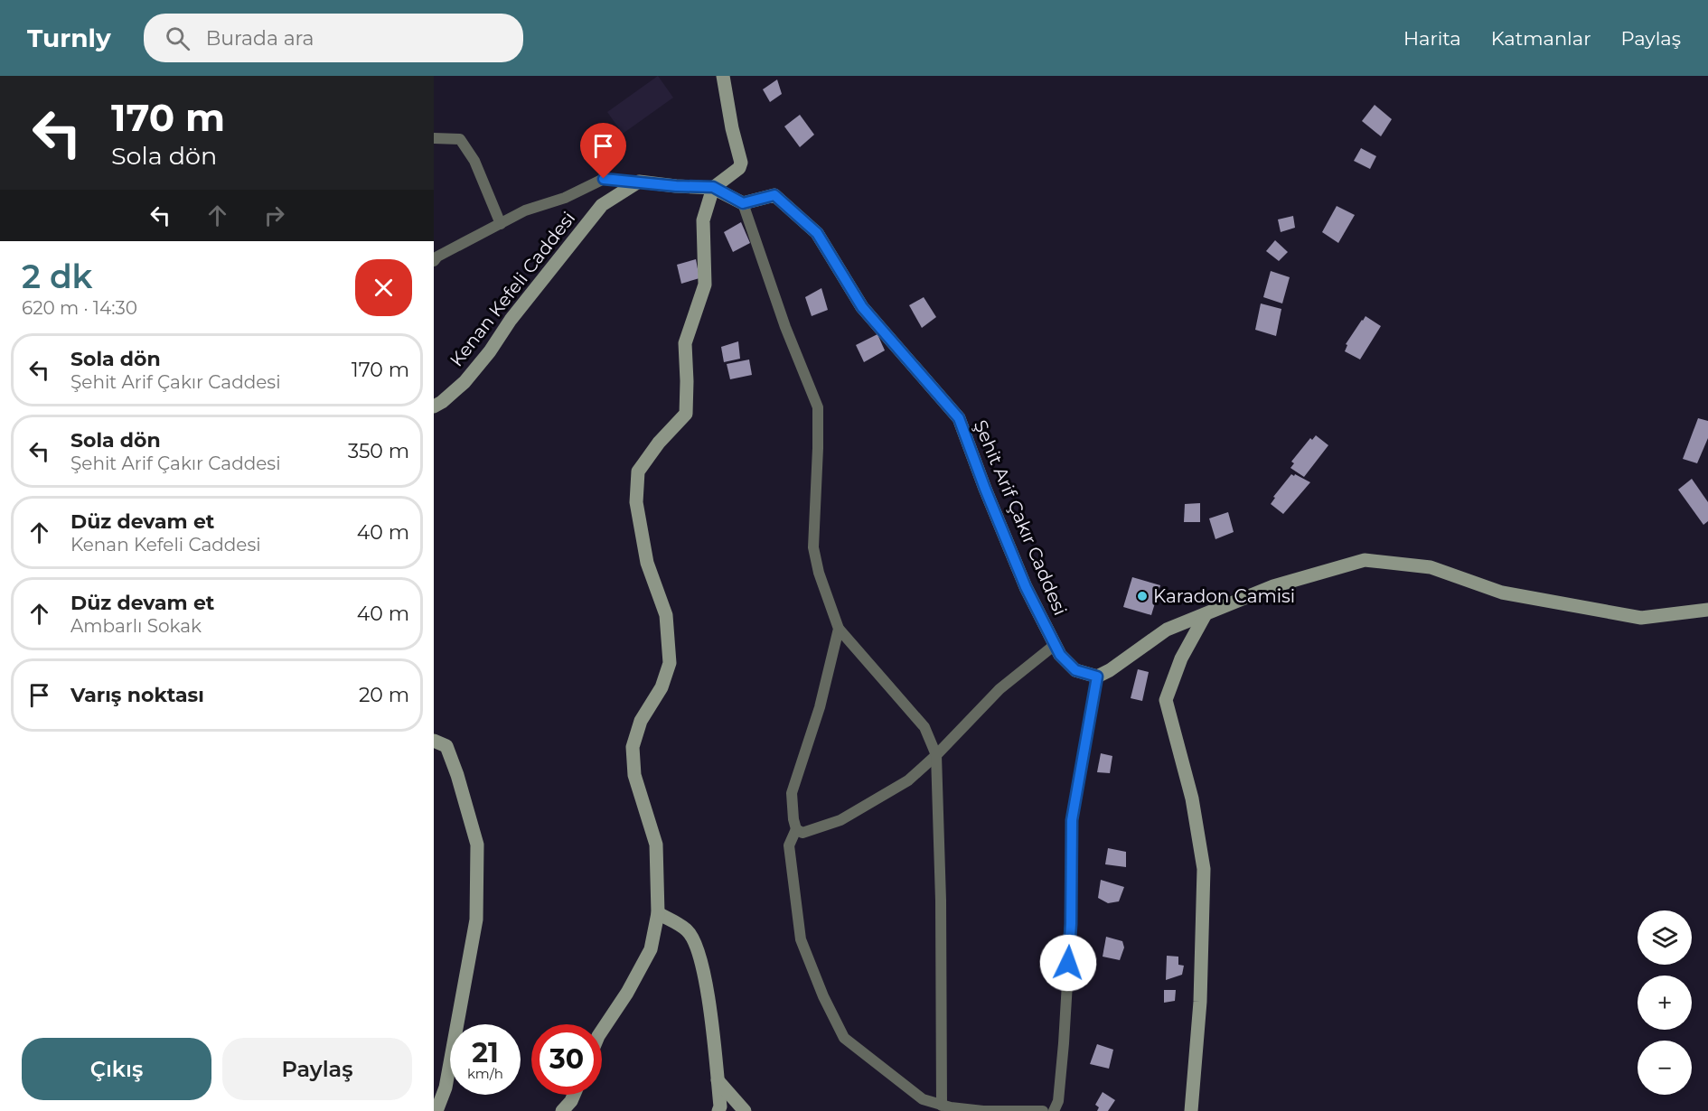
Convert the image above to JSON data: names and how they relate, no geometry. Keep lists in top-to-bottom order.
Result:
{
  "streets": {
    "street": ["Kenan Kefeli Caddesi", "Şehit Arif Çakır Caddesi"]
  },
  "places": ["Karadon Camisi"],
  "page": {
    "header": "Turnly",
    "search": "Burada ara",
    "nav": ["Harita", "Katmanlar", "Paylaş"],
    "turn": ["170 m", "Sola dön"],
    "heading": ["2 dk", "620 m · 14:30"],
    "list": [
      {
        "name": "Sola dön",
        "note": "Şehit Arif Çakır Caddesi",
        "value": "170 m"
      },
      {
        "name": "Sola dön",
        "note": "Şehit Arif Çakır Caddesi",
        "value": "350 m"
      },
      {
        "name": "Düz devam et",
        "note": "Kenan Kefeli Caddesi",
        "value": "40 m"
      },
      {
        "name": "Düz devam et",
        "note": "Ambarlı Sokak",
        "value": "40 m"
      },
      {
        "name": "Varış noktası",
        "value": "20 m"
      }
    ],
    "map_buttons": ["+", "−"],
    "speed": "21 km/h",
    "limit": "30",
    "buttons": ["Çıkış", "Paylaş"]
  }
}
